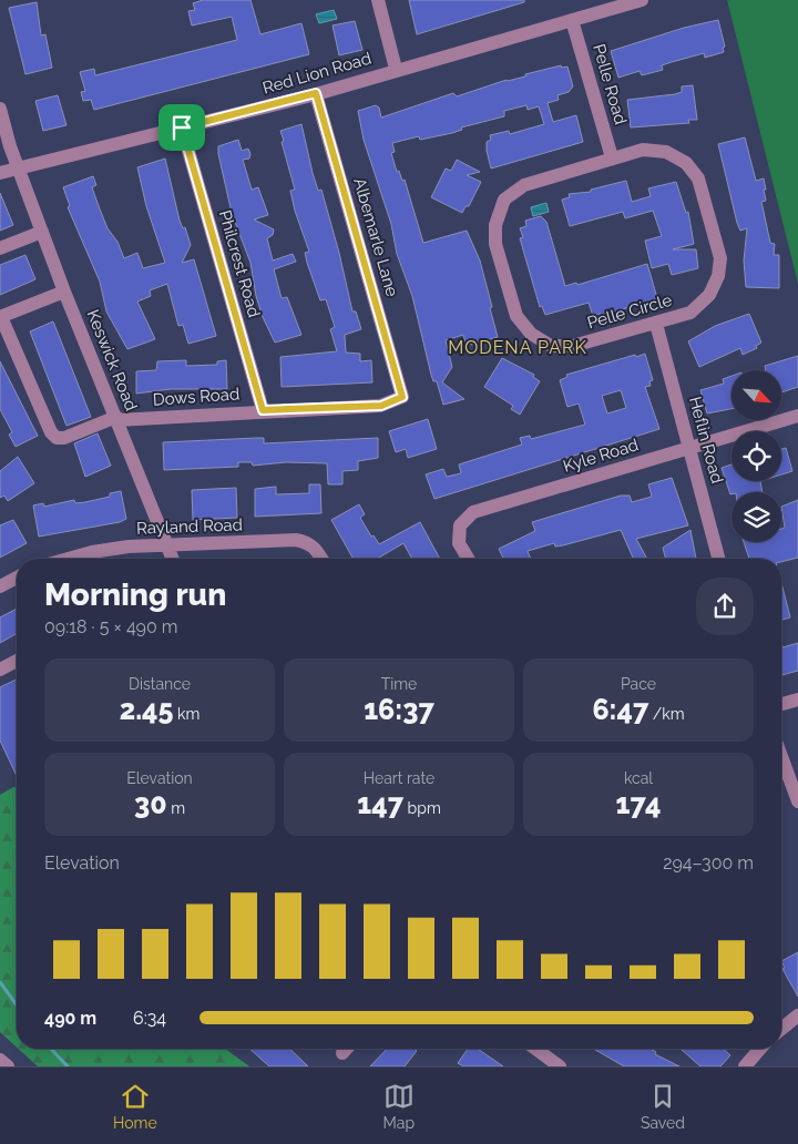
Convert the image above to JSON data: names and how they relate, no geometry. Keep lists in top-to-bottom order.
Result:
{
  "streets": {
    "street": [
      "Red Lion Road",
      "Pelle Road",
      "Albemarle Lane",
      "Philcrest Road",
      "Pelle Circle",
      "Keswick Road",
      "Dows Road",
      "Heflin Road",
      "Kyle Road",
      "Rayland Road"
    ]
  },
  "crossings": [
    ["Red Lion Road", "Pelle Road"],
    ["Red Lion Road", "Albemarle Lane"],
    ["Red Lion Road", "Philcrest Road"],
    ["Red Lion Road", "Keswick Road"],
    ["Pelle Road", "Pelle Circle"],
    ["Albemarle Lane", "Dows Road"],
    ["Philcrest Road", "Dows Road"],
    ["Pelle Circle", "Heflin Road"],
    ["Keswick Road", "Dows Road"],
    ["Keswick Road", "Rayland Road"],
    ["Heflin Road", "Kyle Road"]
  ],
  "districts": ["MODENA PARK"],
  "north": "bottom right",
  "page": {
    "heading": ["Morning run", "09:18 · 5 × 490 m"],
    "stats": [
      ["Distance", "2.45 km"],
      ["Time", "16:37"],
      ["Pace", "6:47 /km"],
      ["Elevation", "30 m"],
      ["Heart rate", "147 bpm"],
      ["kcal", "174"]
    ],
    "chart": ["Elevation", "294–300 m"],
    "list": [
      {
        "name": "490 m",
        "note": "6:34"
      }
    ],
    "tabs": ["Home", "Map", "Saved"]
  }
}
